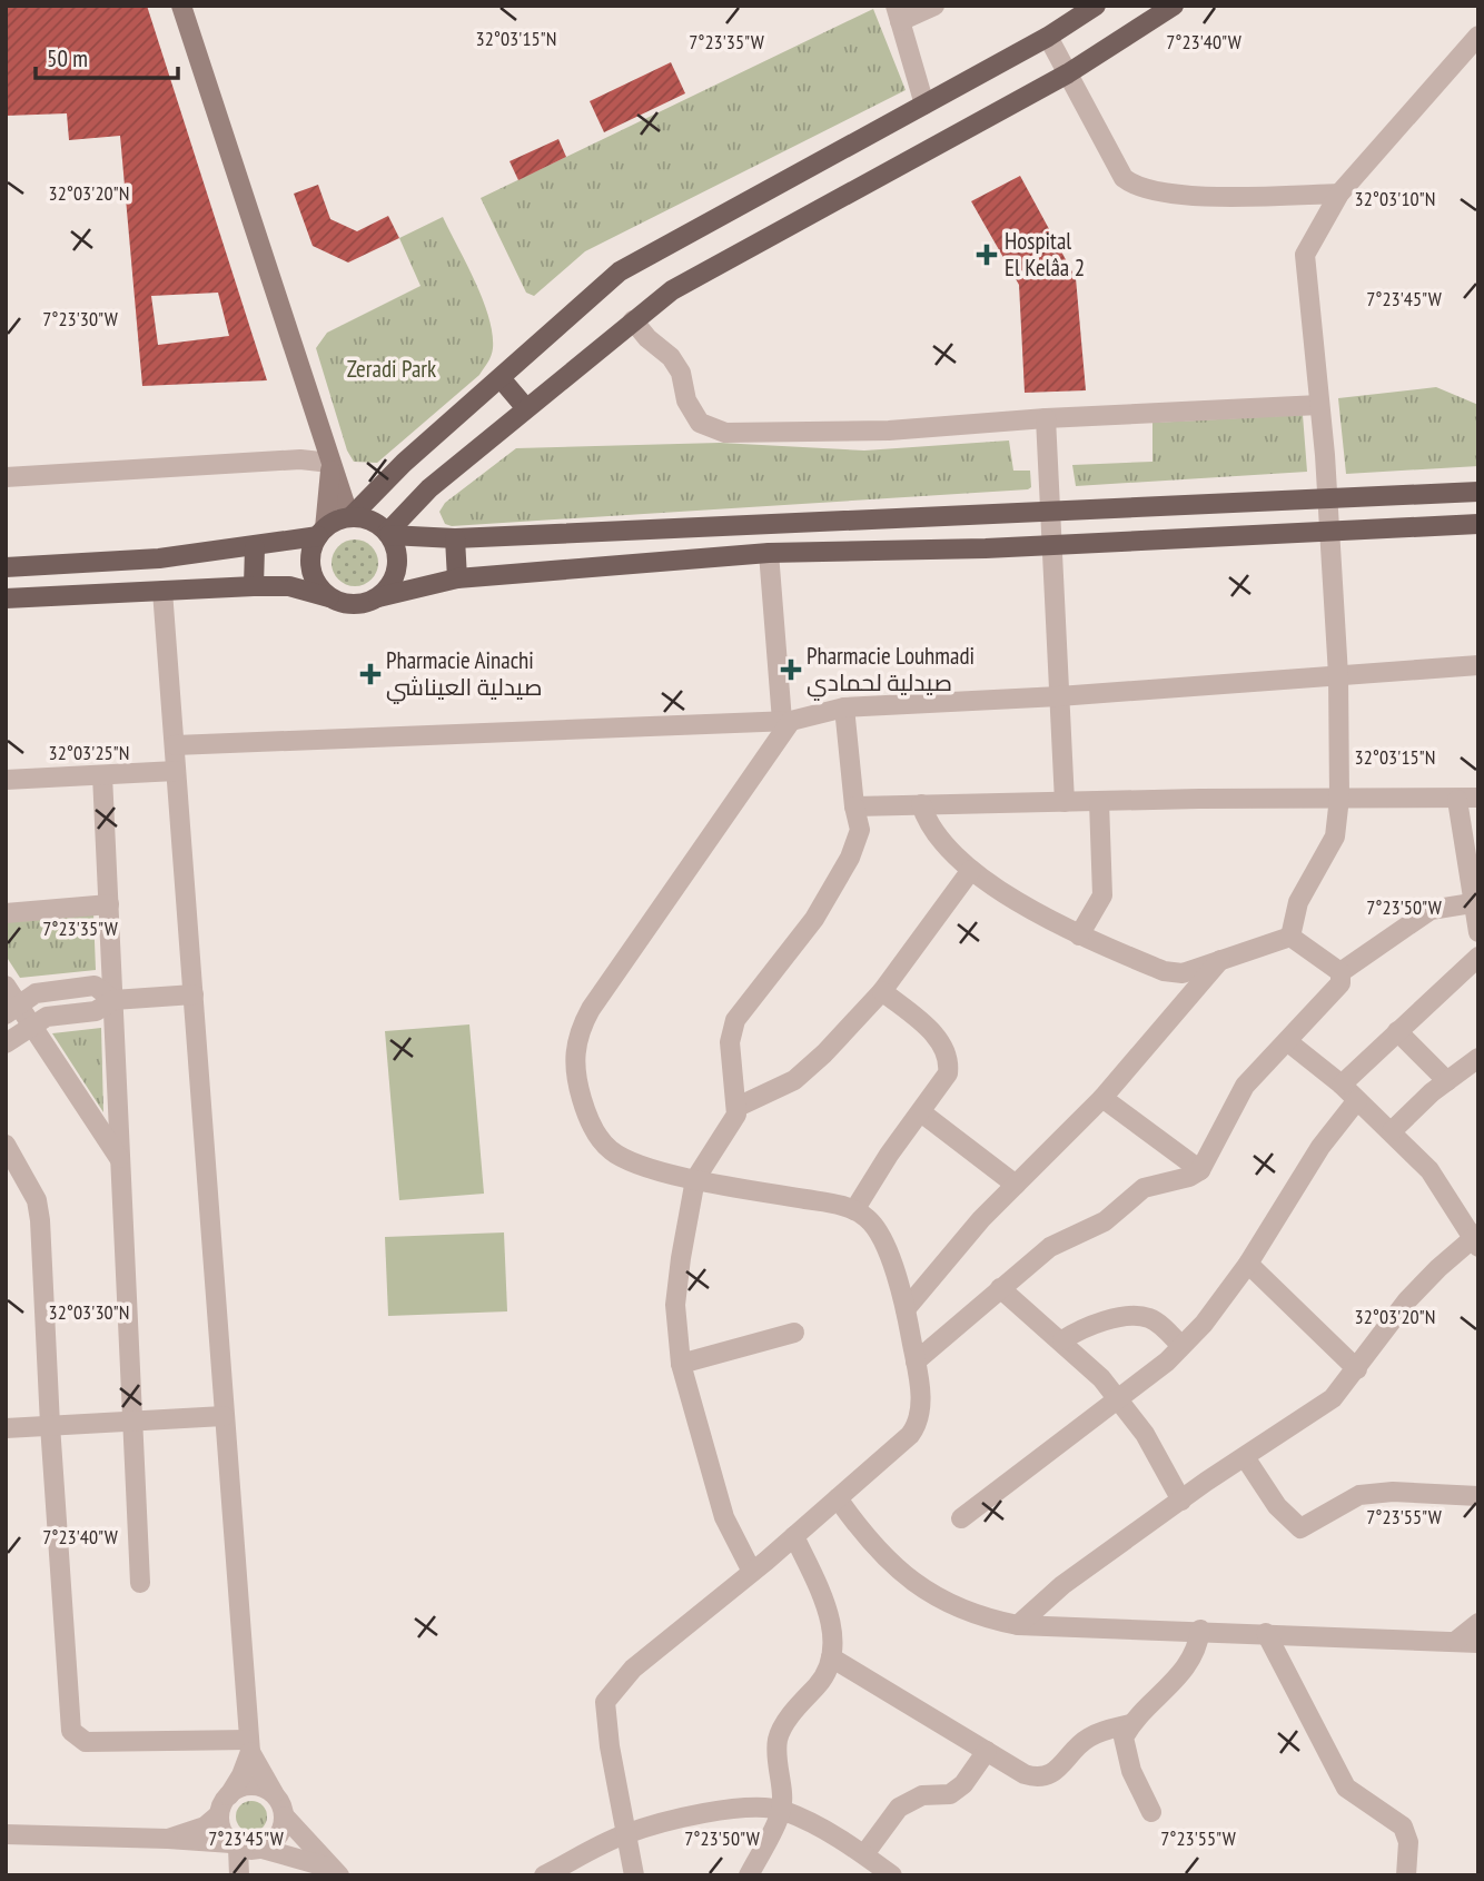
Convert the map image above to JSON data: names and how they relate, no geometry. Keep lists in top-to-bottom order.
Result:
{
  "parks": ["Zeradi Park"],
  "places": {
    "health": ["Hospital El Kelâa 2", "Pharmacie Louhmadi صيدلية لحمادي", "Pharmacie Ainachi صيدلية العيناشي"]
  },
  "scale_bar": "50 m",
  "coordinates": [
    "32°03'15\"N",
    "7°23'35\"W",
    "7°23'40\"W",
    "32°03'20\"N",
    "32°03'10\"N",
    "7°23'45\"W",
    "7°23'30\"W",
    "32°03'25\"N",
    "7°23'50\"W",
    "32°03'30\"N",
    "7°23'55\"W"
  ]
}
